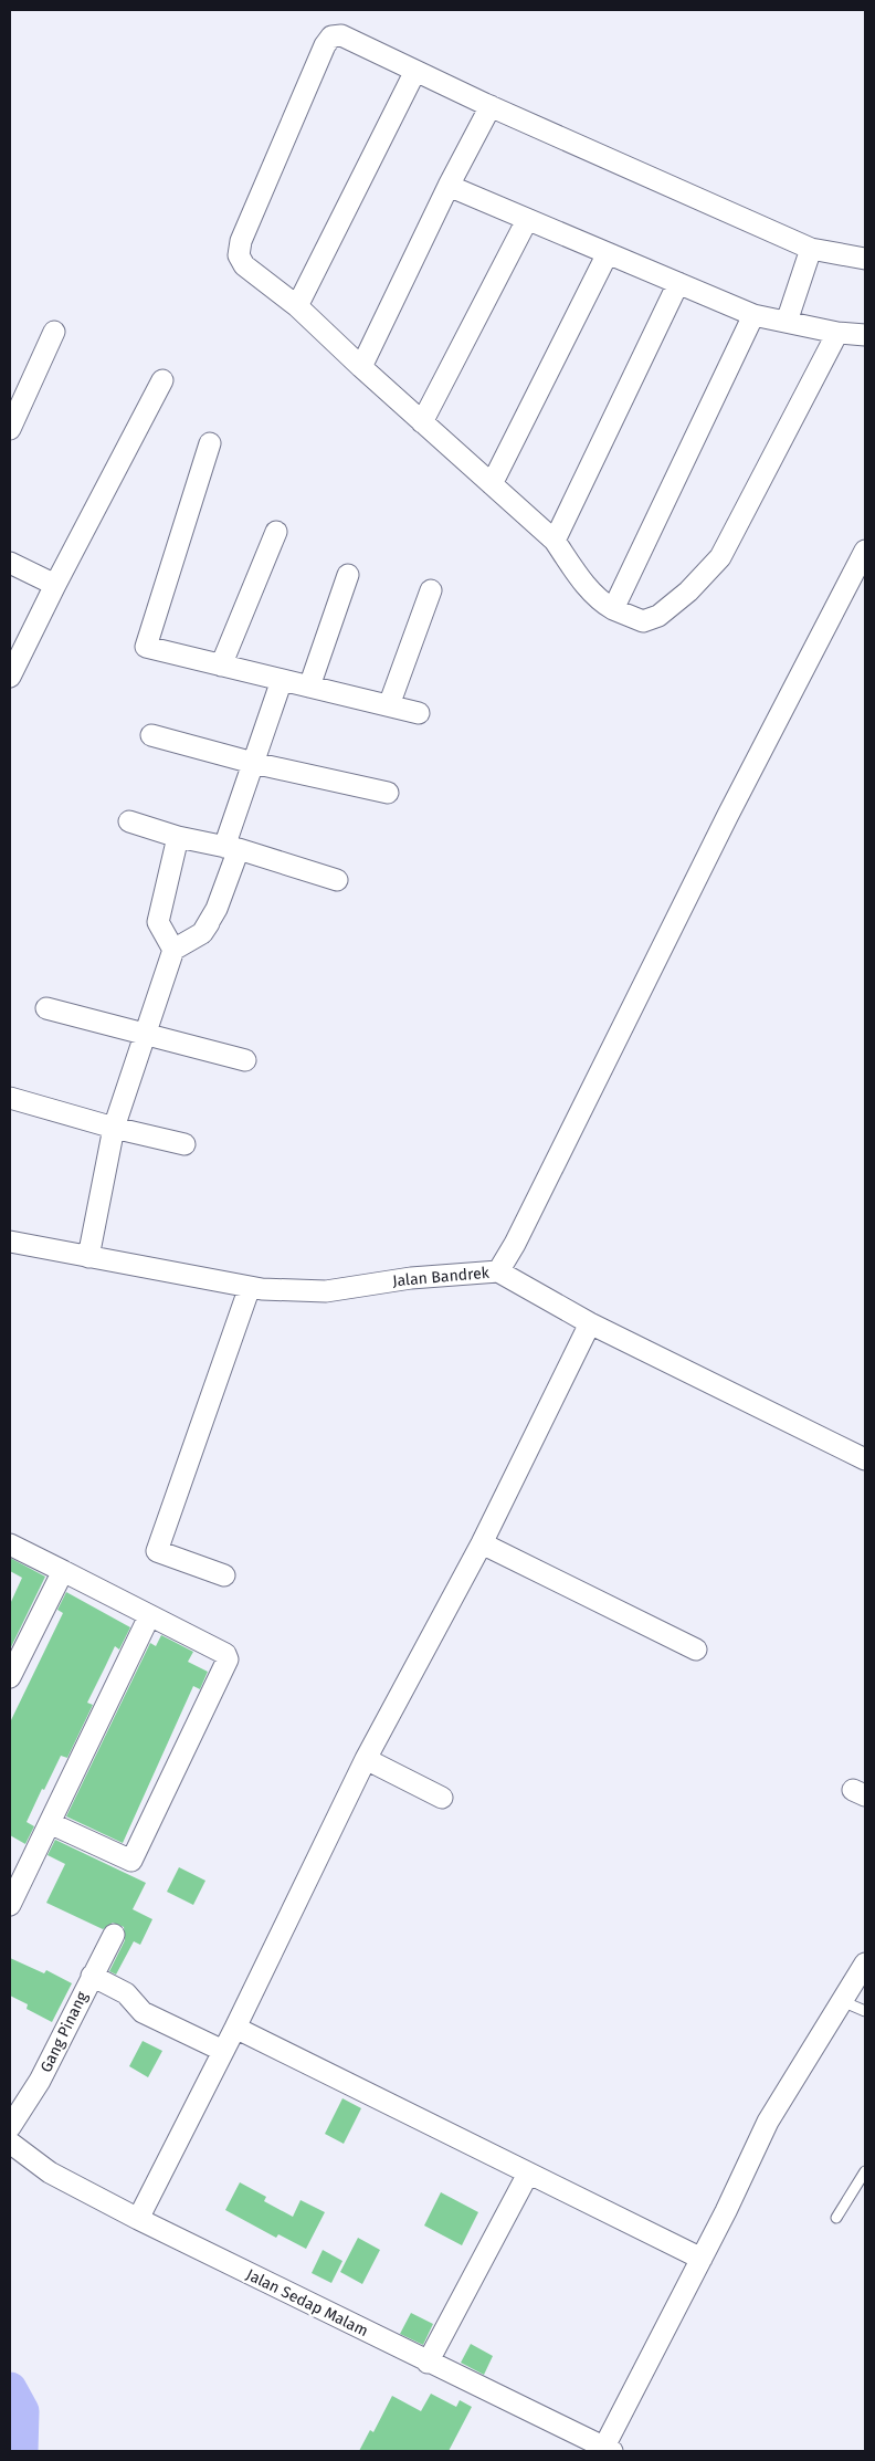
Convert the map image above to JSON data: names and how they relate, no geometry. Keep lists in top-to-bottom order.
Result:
{
  "streets": {
    "street": ["Jalan Bandrek", "Gang Pinang", "Jalan Sedap Malam"]
  }
}
